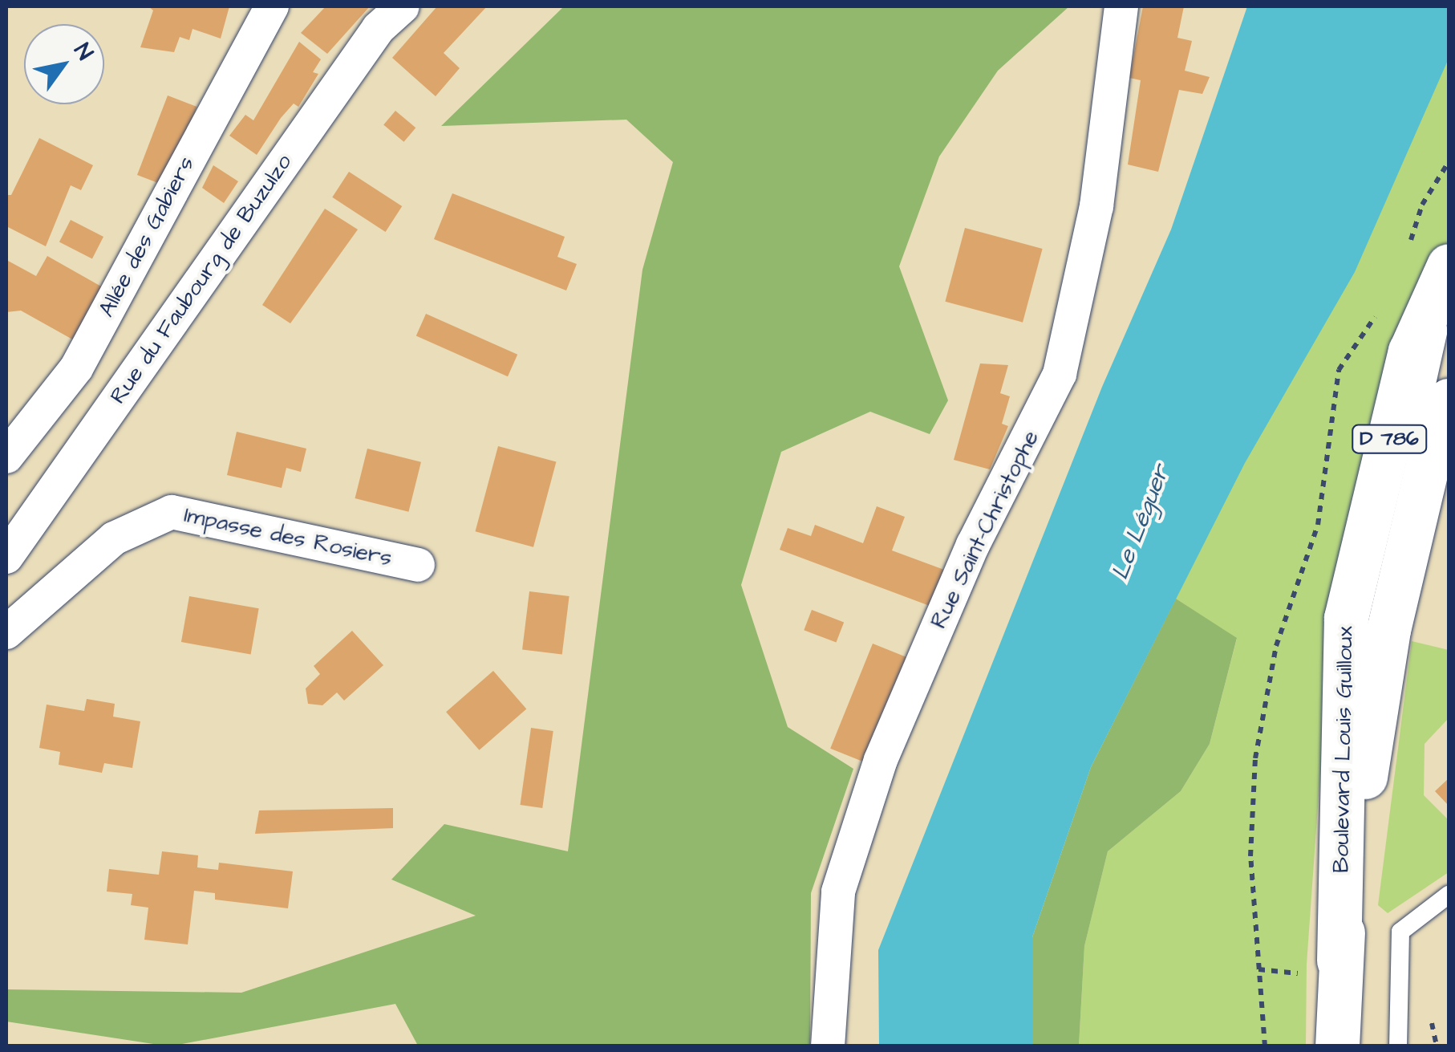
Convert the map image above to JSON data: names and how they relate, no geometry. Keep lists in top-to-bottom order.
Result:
{
  "streets": {
    "main road": ["D 786", "Boulevard Louis Guilloux"],
    "street": [
      "Allée des Gabiers",
      "Rue du Faubourg de Buzulzo",
      "Rue Saint-Christophe",
      "Impasse des Rosiers"
    ]
  },
  "crossings": [
    ["D 786", "Boulevard Louis Guilloux"]
  ],
  "water": ["Le Léguer"],
  "north": "top right"
}
